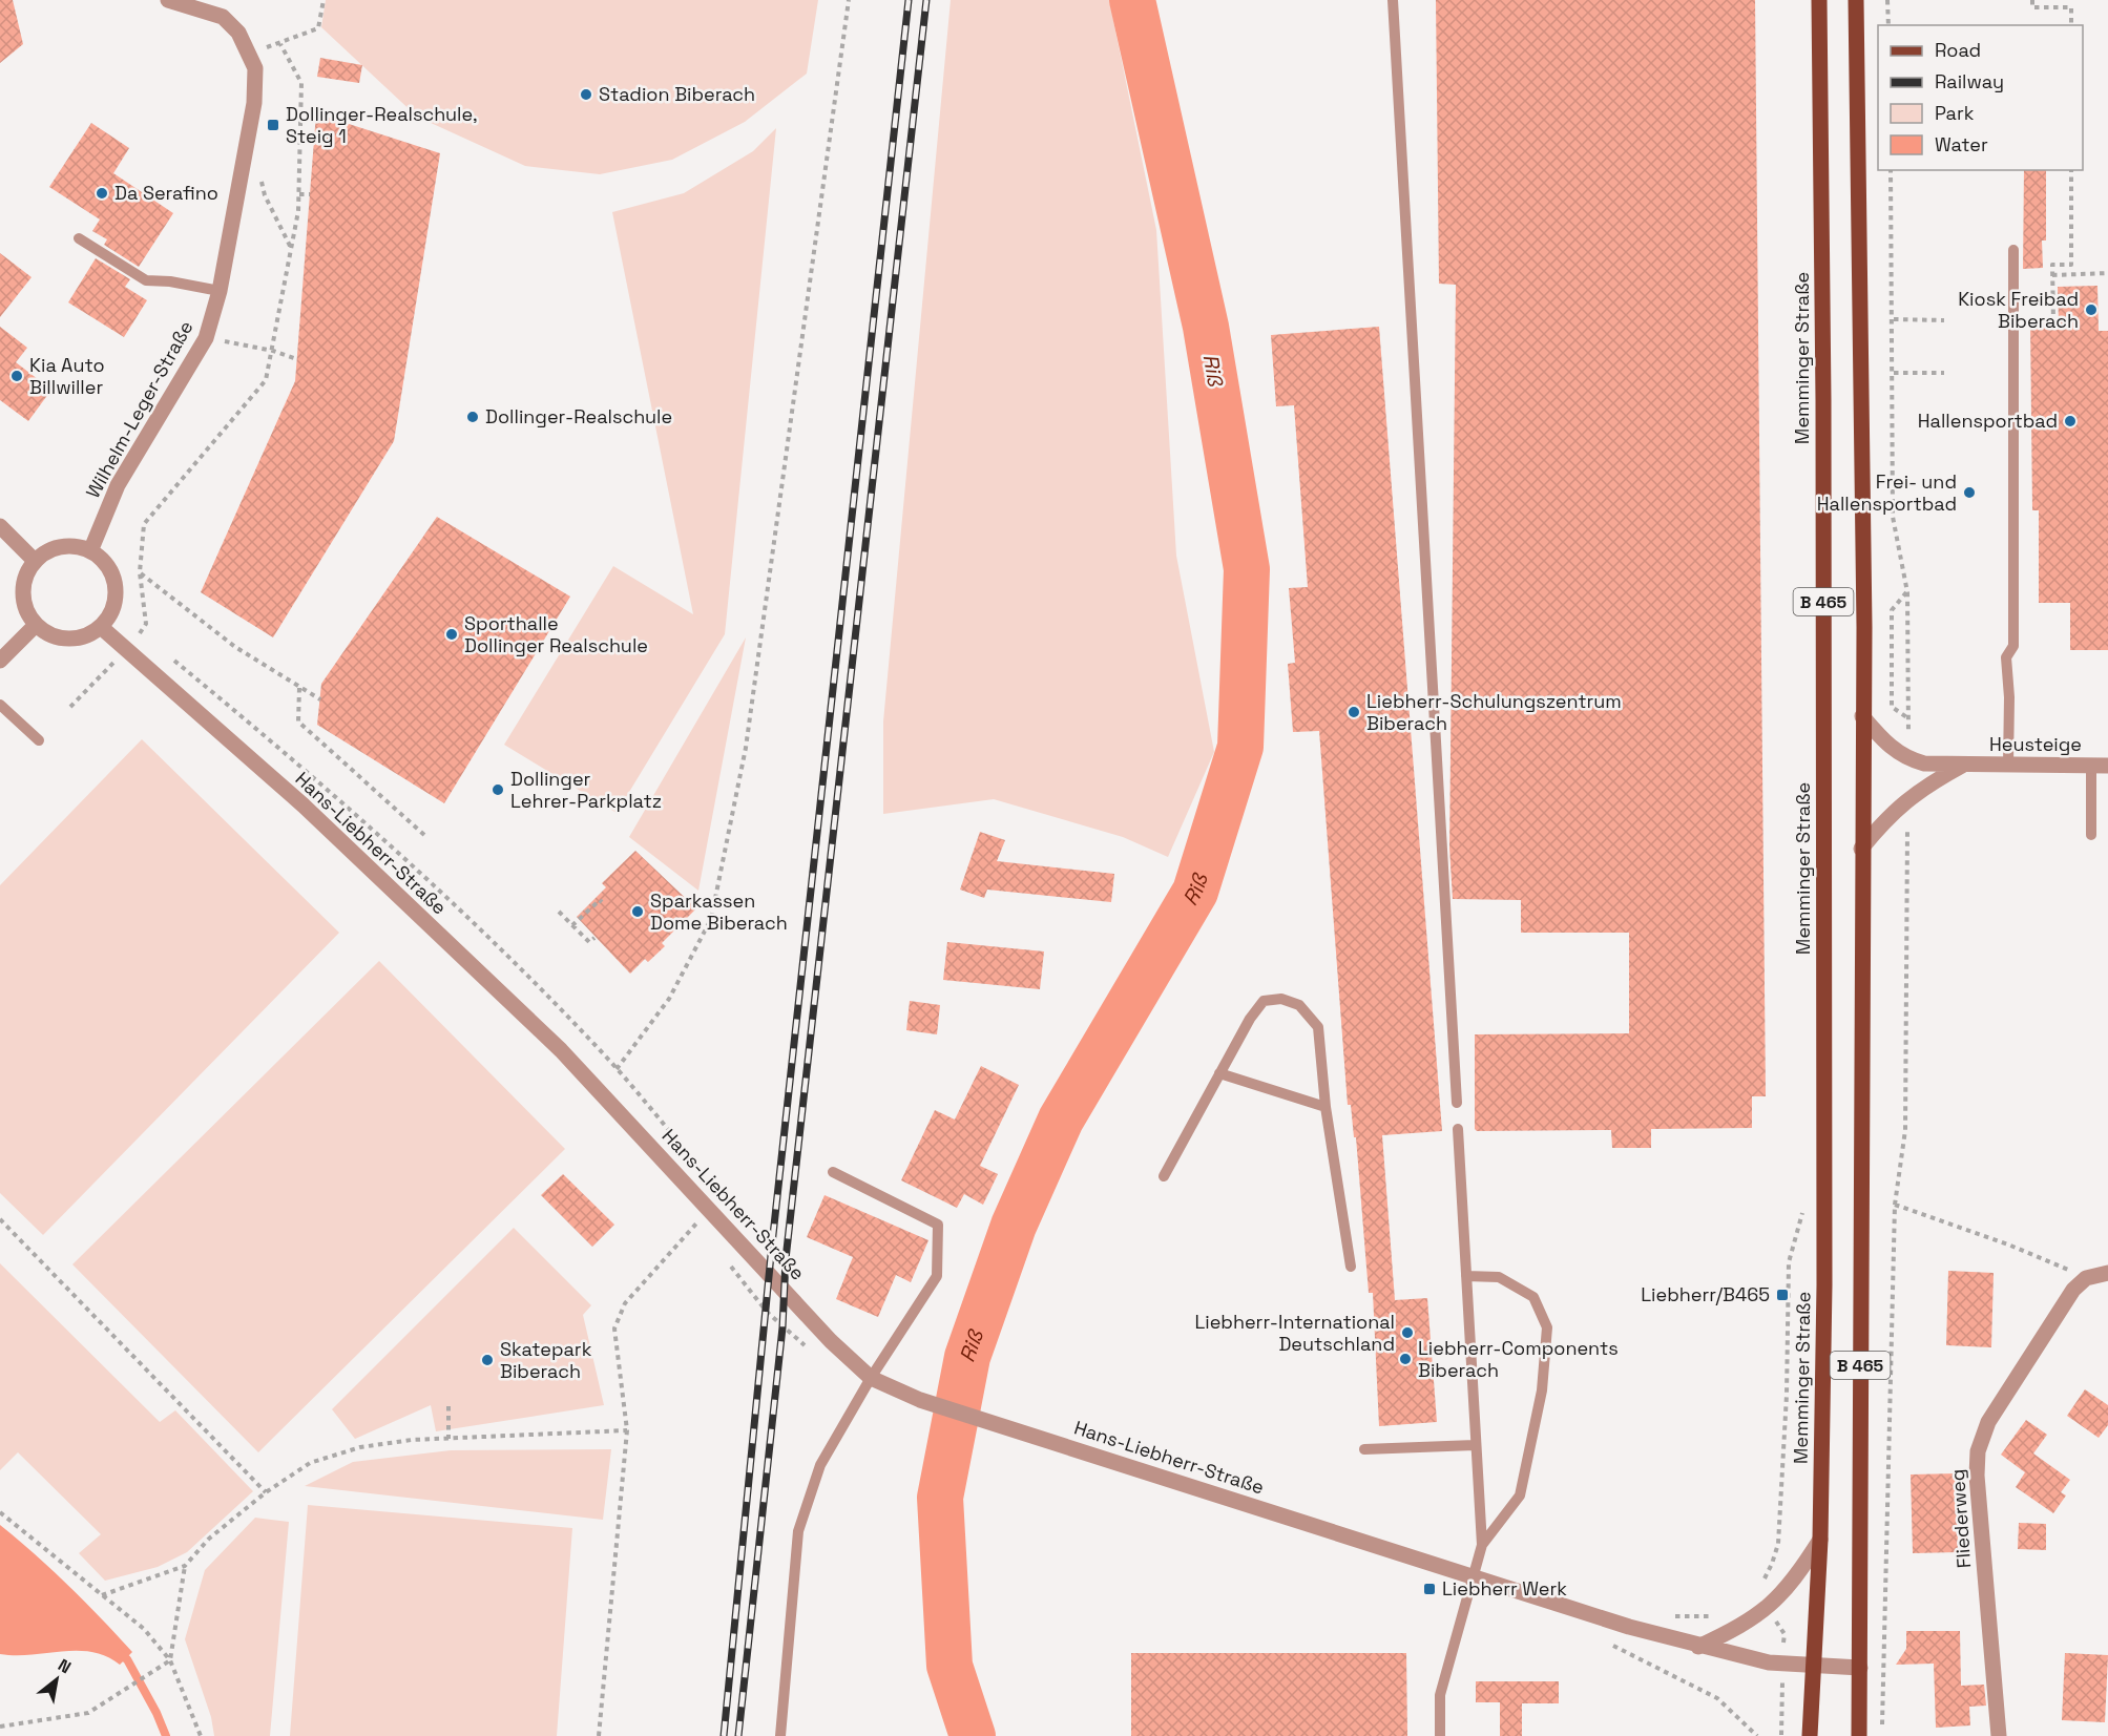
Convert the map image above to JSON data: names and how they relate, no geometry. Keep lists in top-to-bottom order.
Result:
{
  "streets": {
    "main road": ["Memminger Straße", "B 465"],
    "street": [
      "Wilhelm-Leger-Straße",
      "Heusteige",
      "Hans-Liebherr-Straße",
      "Fliederweg"
    ]
  },
  "crossings": [
    ["Memminger Straße", "Hans-Liebherr-Straße"],
    ["Wilhelm-Leger-Straße", "Hans-Liebherr-Straße"],
    ["B 465", "Heusteige"],
    ["B 465", "Hans-Liebherr-Straße"]
  ],
  "water": ["Riß"],
  "places": {
    "other": [
      "Stadion Biberach",
      "Da Serafino",
      "Kiosk Freibad Biberach",
      "Kia Auto Billwiller",
      "Dollinger-Realschule",
      "Hallensportbad",
      "Frei- und Hallensportbad",
      "Sporthalle Dollinger Realschule",
      "Liebherr-Schulungszentrum Biberach",
      "Dollinger Lehrer-Parkplatz",
      "Sparkassen Dome Biberach",
      "Liebherr-International Deutschland",
      "Liebherr-Components Biberach",
      "Skatepark Biberach"
    ],
    "transit": ["Dollinger-Realschule, Steig 1", "Liebherr/B465", "Liebherr Werk"]
  },
  "legend": [
    "Road",
    "Railway",
    "Park",
    "Water"
  ],
  "north": "top right"
}
